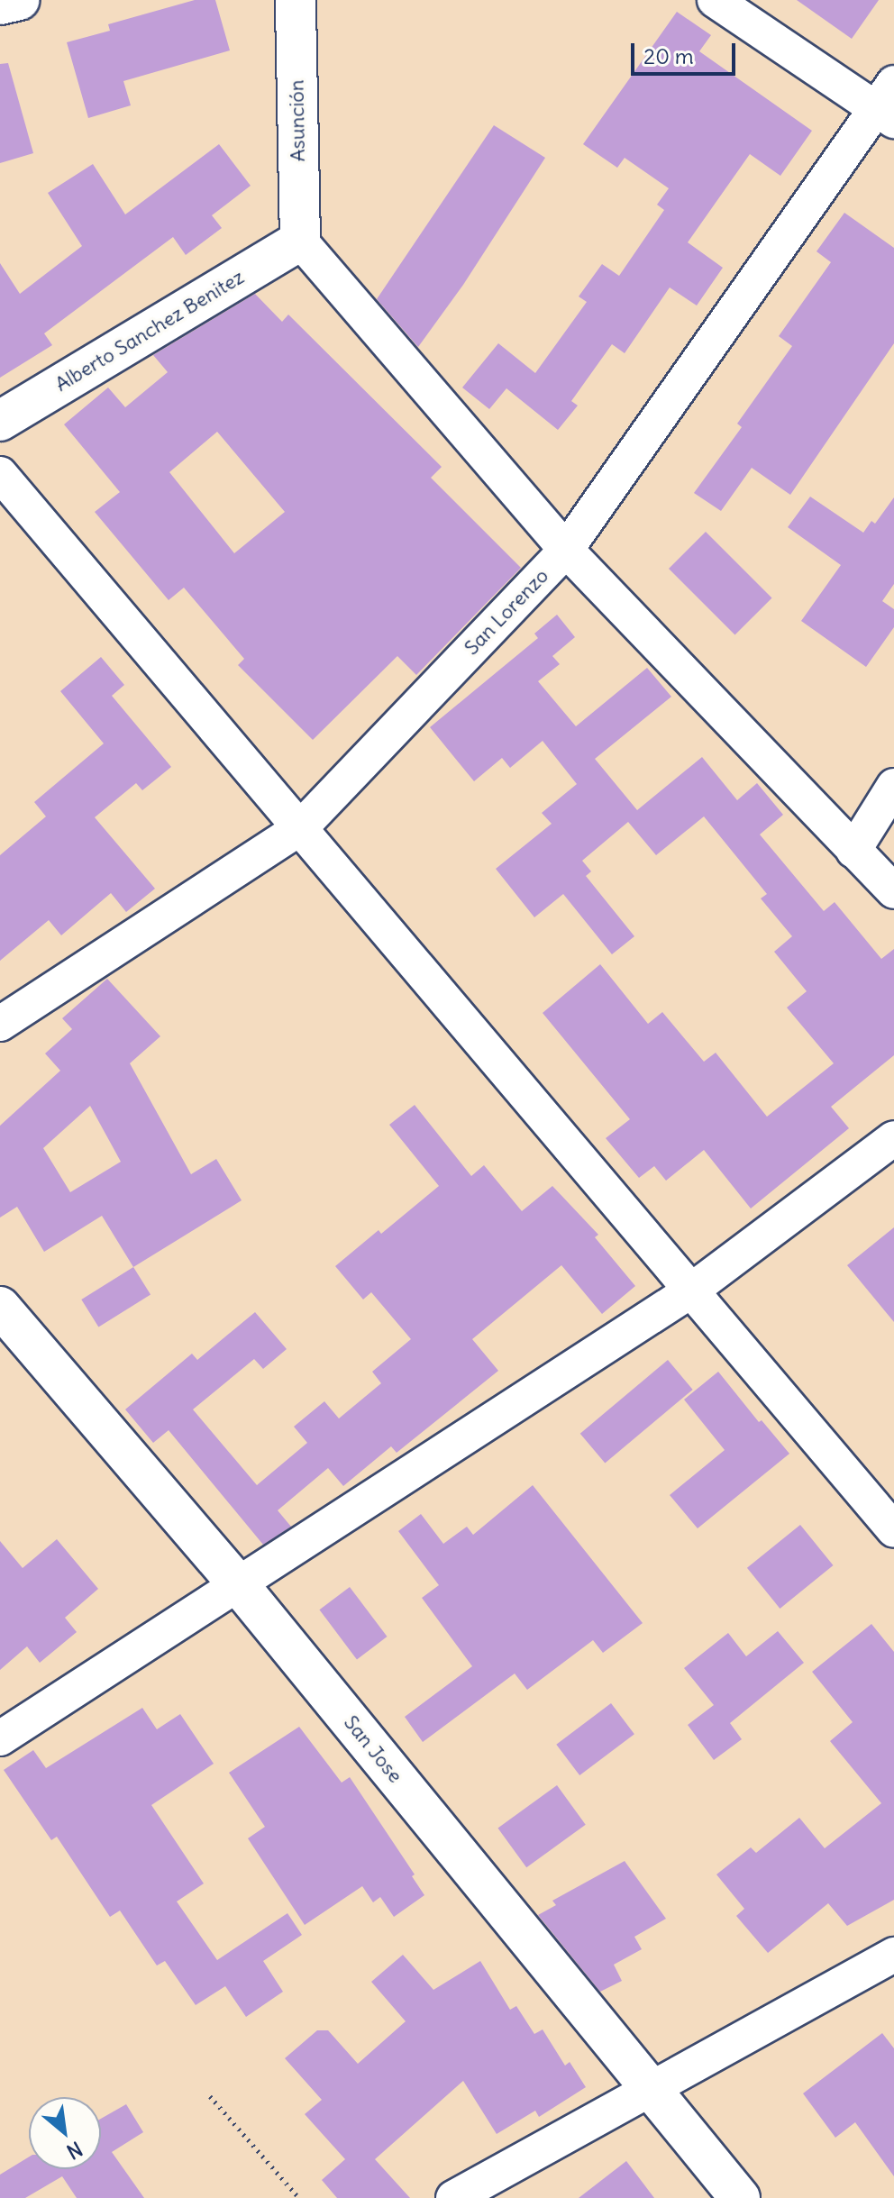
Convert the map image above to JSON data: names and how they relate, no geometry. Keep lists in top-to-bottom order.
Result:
{
  "streets": {
    "street": [
      "Asunción",
      "Alberto Sanchez Benitez",
      "San Lorenzo",
      "San Jose"
    ]
  },
  "crossings": [
    ["Asunción", "Alberto Sanchez Benitez"]
  ],
  "scale_bar": "20 m",
  "north": "bottom right"
}
